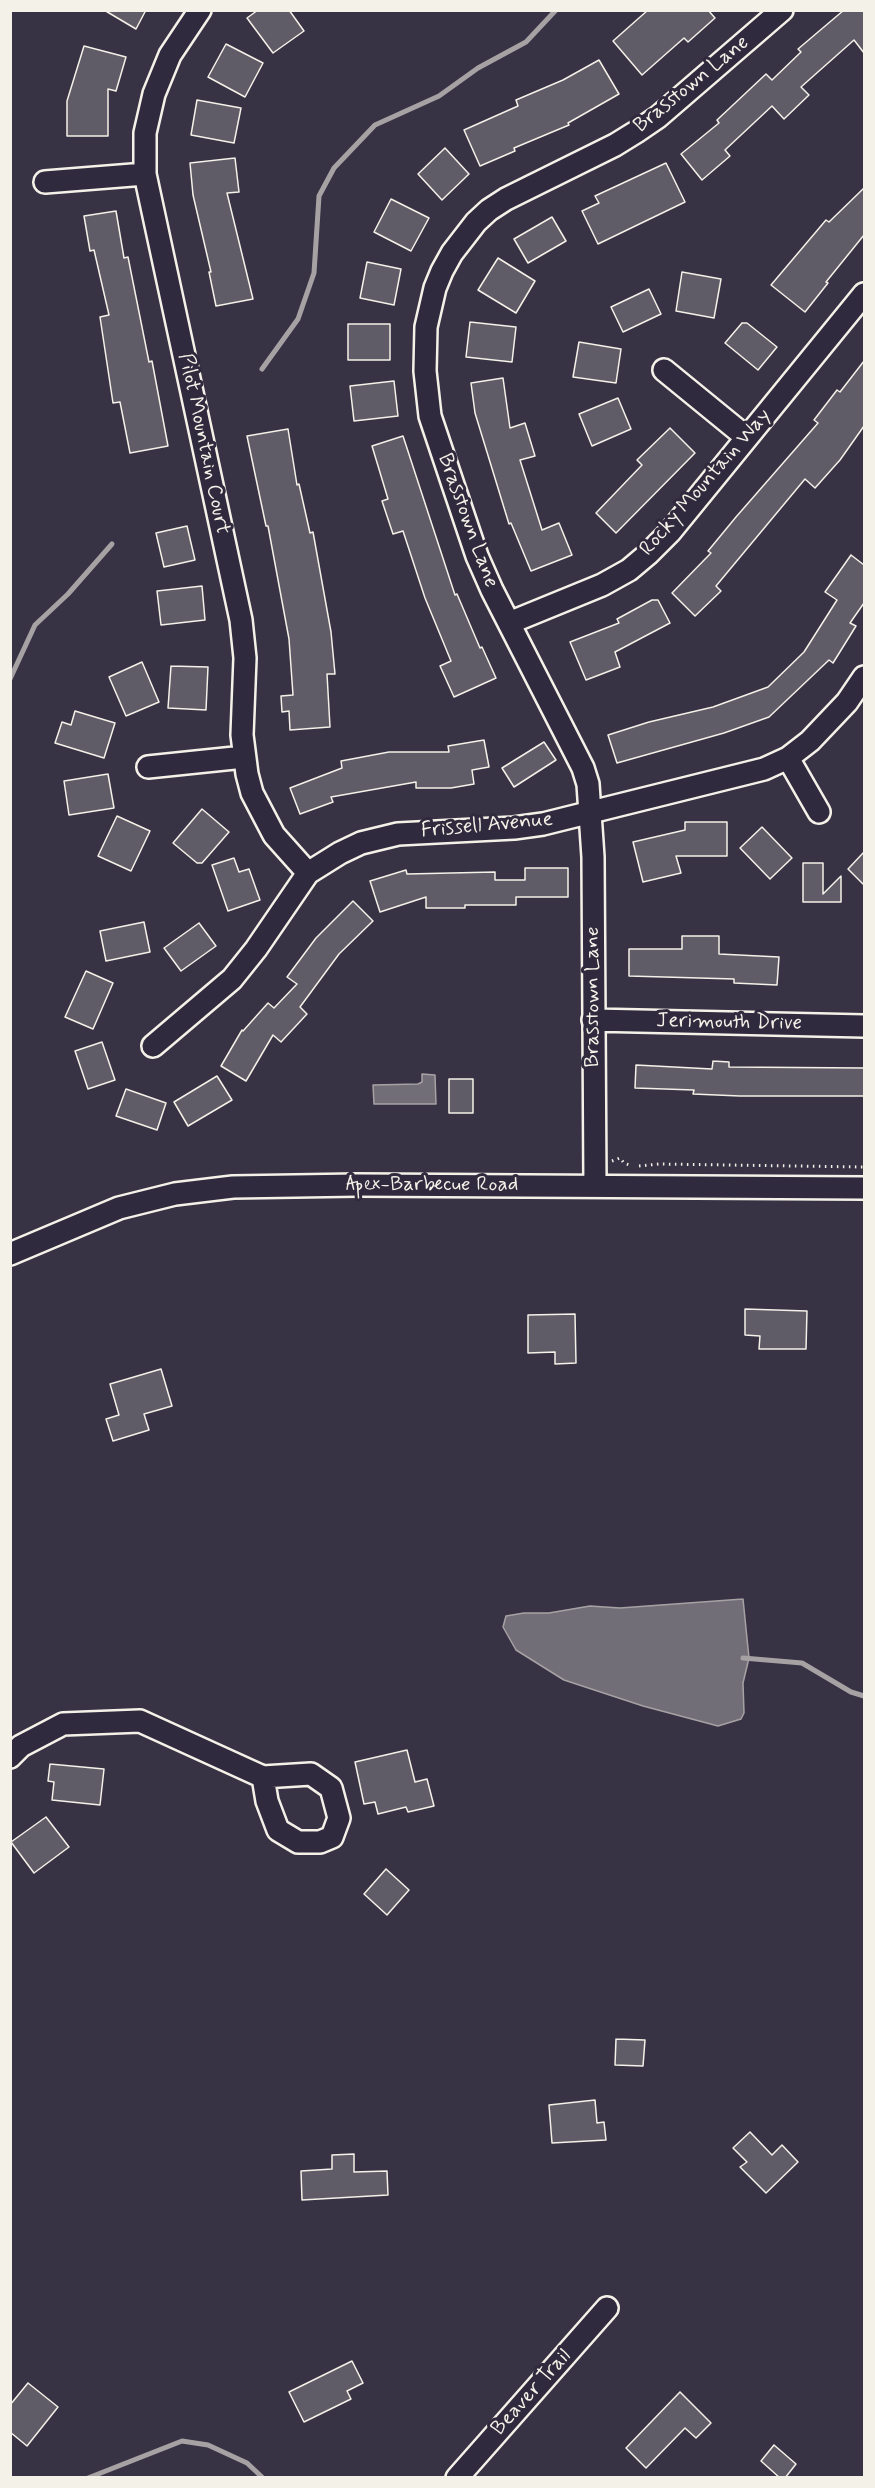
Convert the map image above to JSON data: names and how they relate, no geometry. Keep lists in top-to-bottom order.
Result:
{
  "streets": {
    "street": [
      "Brasstown Lane",
      "Pilot Mountain Court",
      "Rocky Mountain Way",
      "Frissell Avenue",
      "Jerimouth Drive",
      "Apex-Barbecue Road",
      "Beaver Trail"
    ]
  },
  "crossings": [
    ["Brasstown Lane", "Rocky Mountain Way"],
    ["Brasstown Lane", "Frissell Avenue"],
    ["Brasstown Lane", "Jerimouth Drive"],
    ["Brasstown Lane", "Apex-Barbecue Road"],
    ["Pilot Mountain Court", "Frissell Avenue"]
  ]
}
